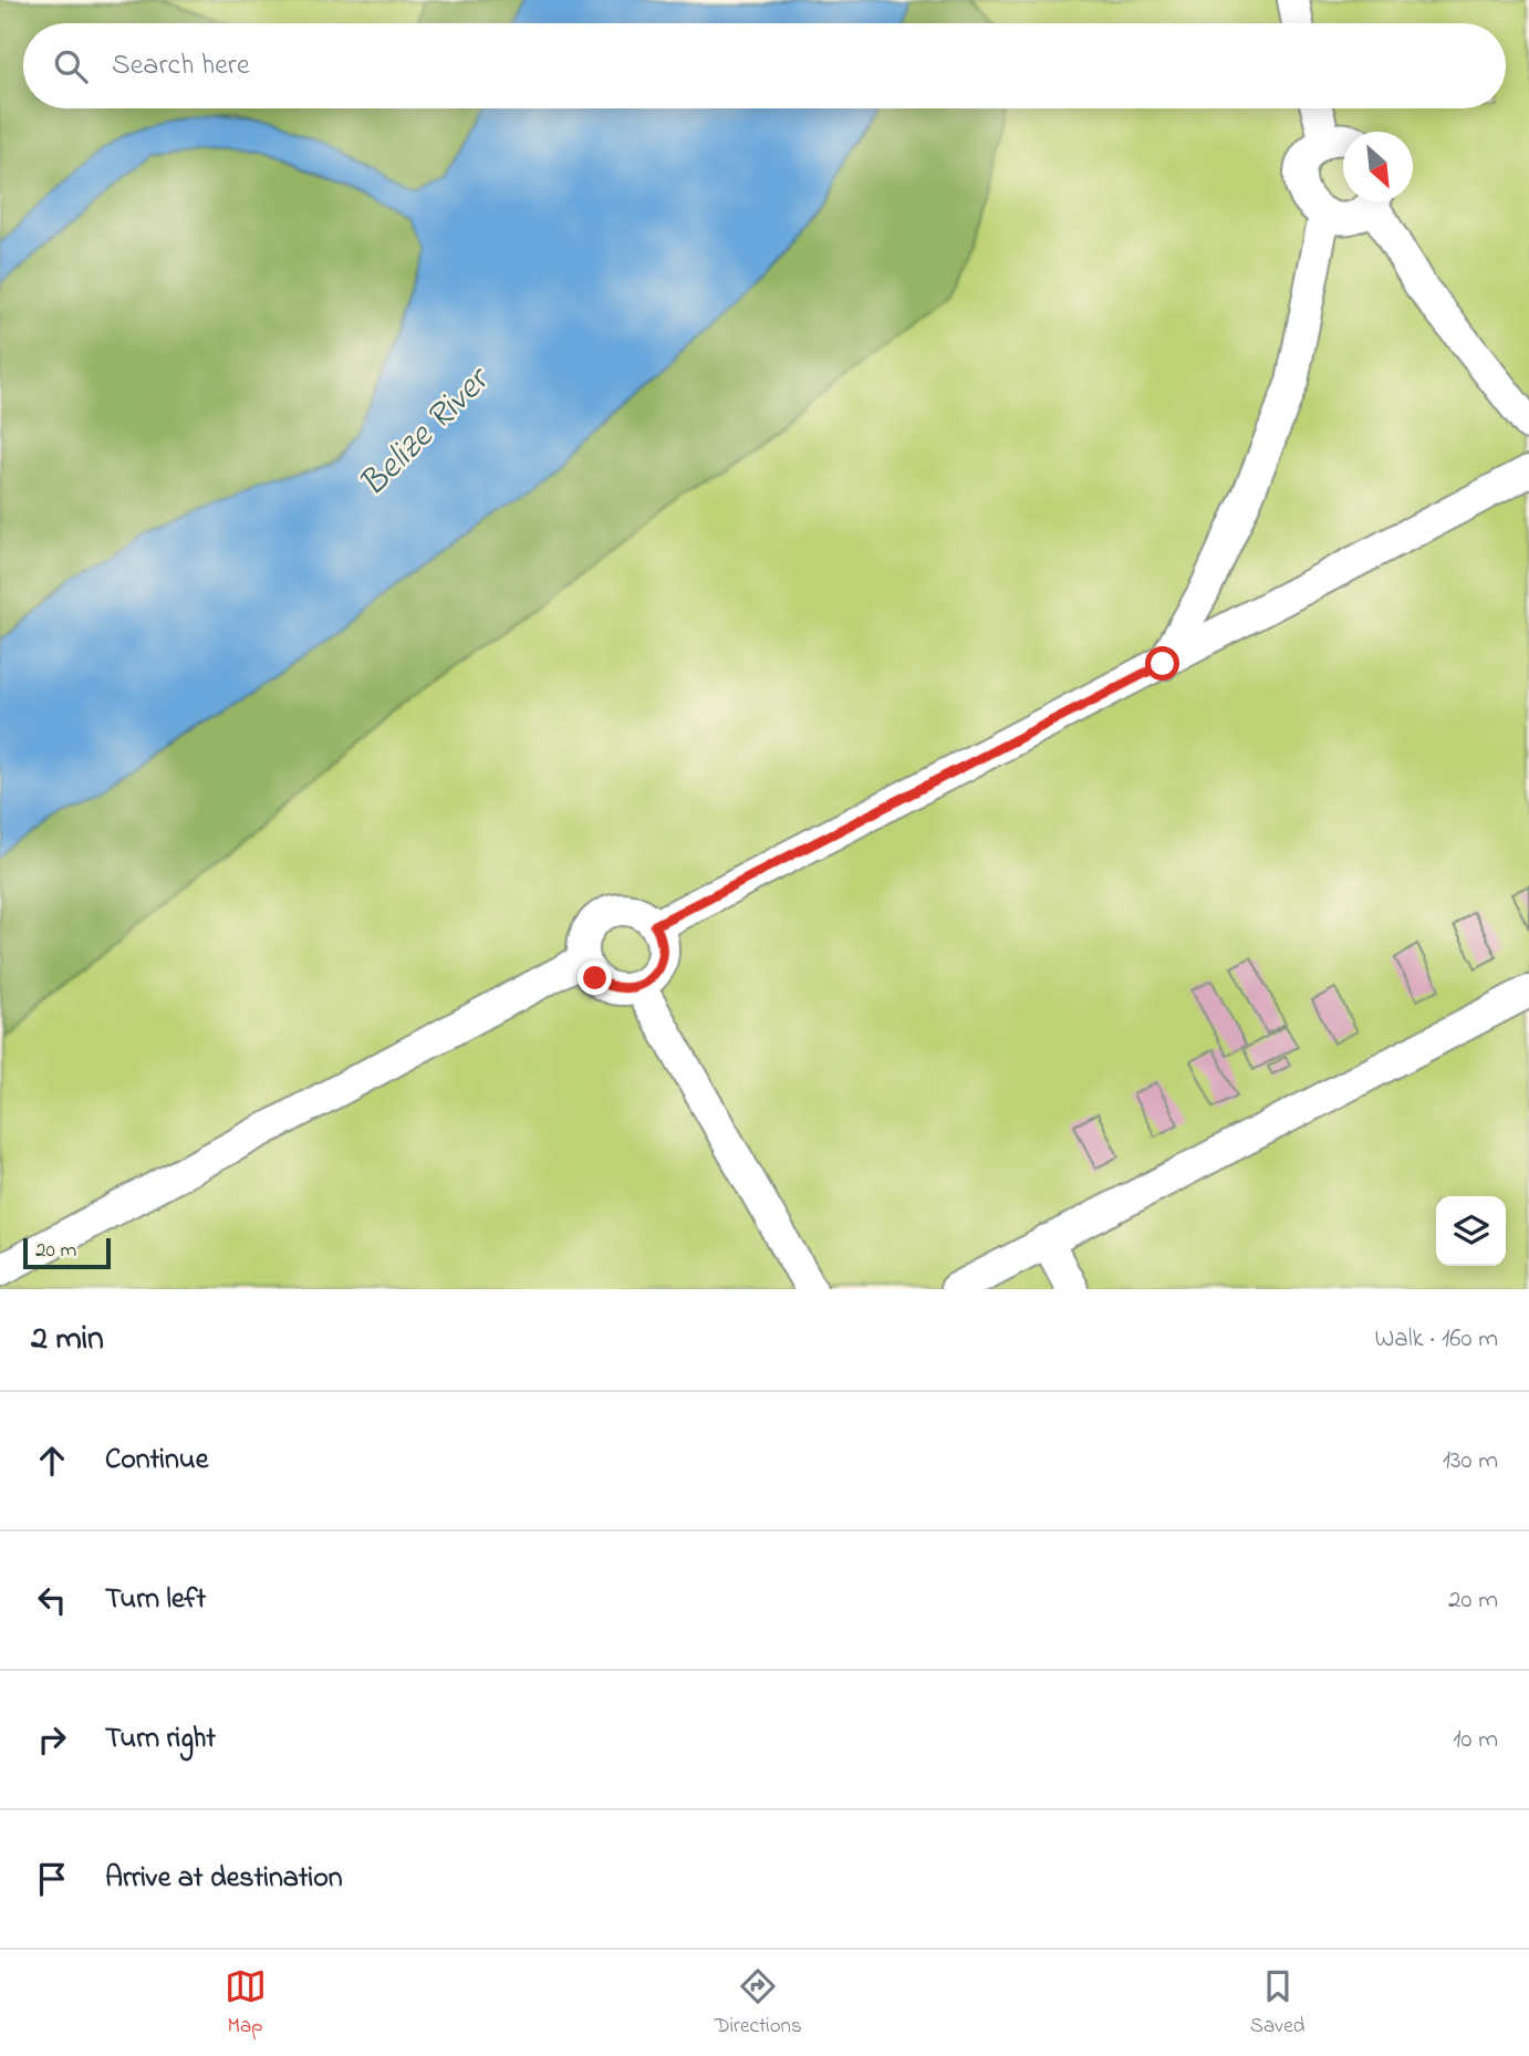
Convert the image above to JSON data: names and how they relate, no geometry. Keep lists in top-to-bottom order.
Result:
{
  "water": ["Belize River"],
  "scale_bar": "20 m",
  "north": "bottom right",
  "page": {
    "search": "Search here",
    "scale": "20 m",
    "heading": ["2 min", "Walk · 160 m"],
    "list": [
      ["Continue", "130 m"],
      ["Turn left", "20 m"],
      ["Turn right", "10 m"],
      "Arrive at destination"
    ],
    "nav": ["Map", "Directions", "Saved"]
  }
}
